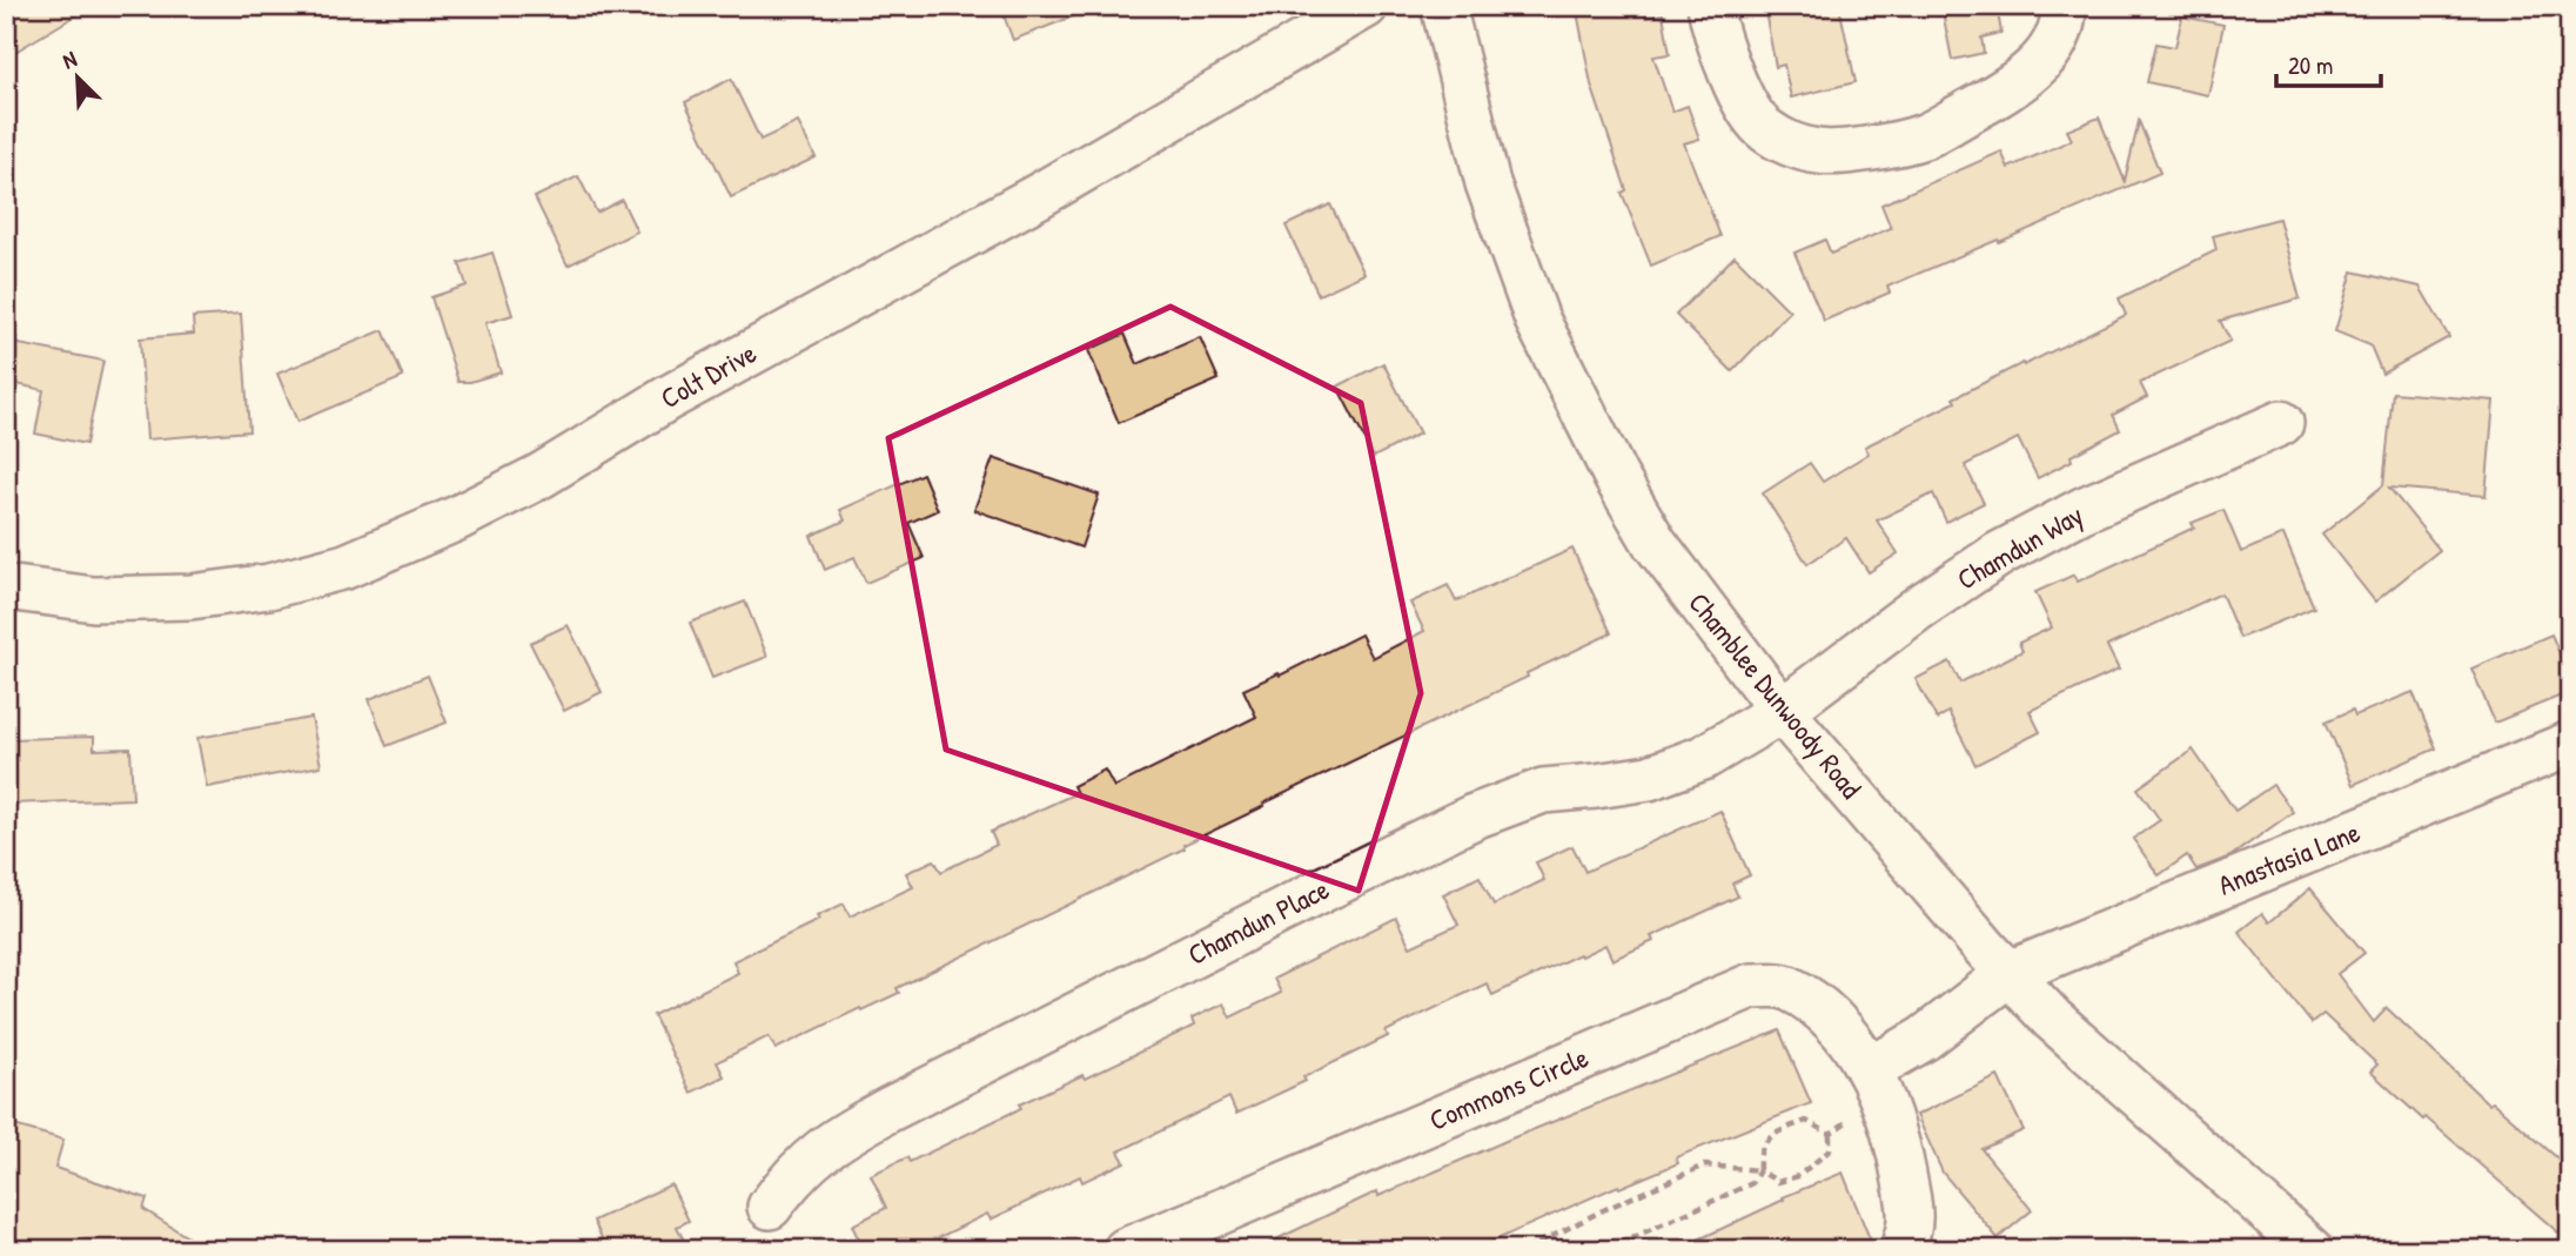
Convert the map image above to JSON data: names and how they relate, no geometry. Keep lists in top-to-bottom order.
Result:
{
  "streets": {
    "street": [
      "Colt Drive",
      "Chamdun Way",
      "Chamblee Dunwoody Road",
      "Anastasia Lane",
      "Chamdun Place",
      "Commons Circle"
    ]
  },
  "crossings": [
    ["Chamdun Way", "Chamblee Dunwoody Road"],
    ["Chamdun Way", "Chamdun Place"],
    ["Chamblee Dunwoody Road", "Anastasia Lane"],
    ["Chamblee Dunwoody Road", "Chamdun Place"]
  ],
  "scale_bar": "20 m",
  "north": "top left"
}
